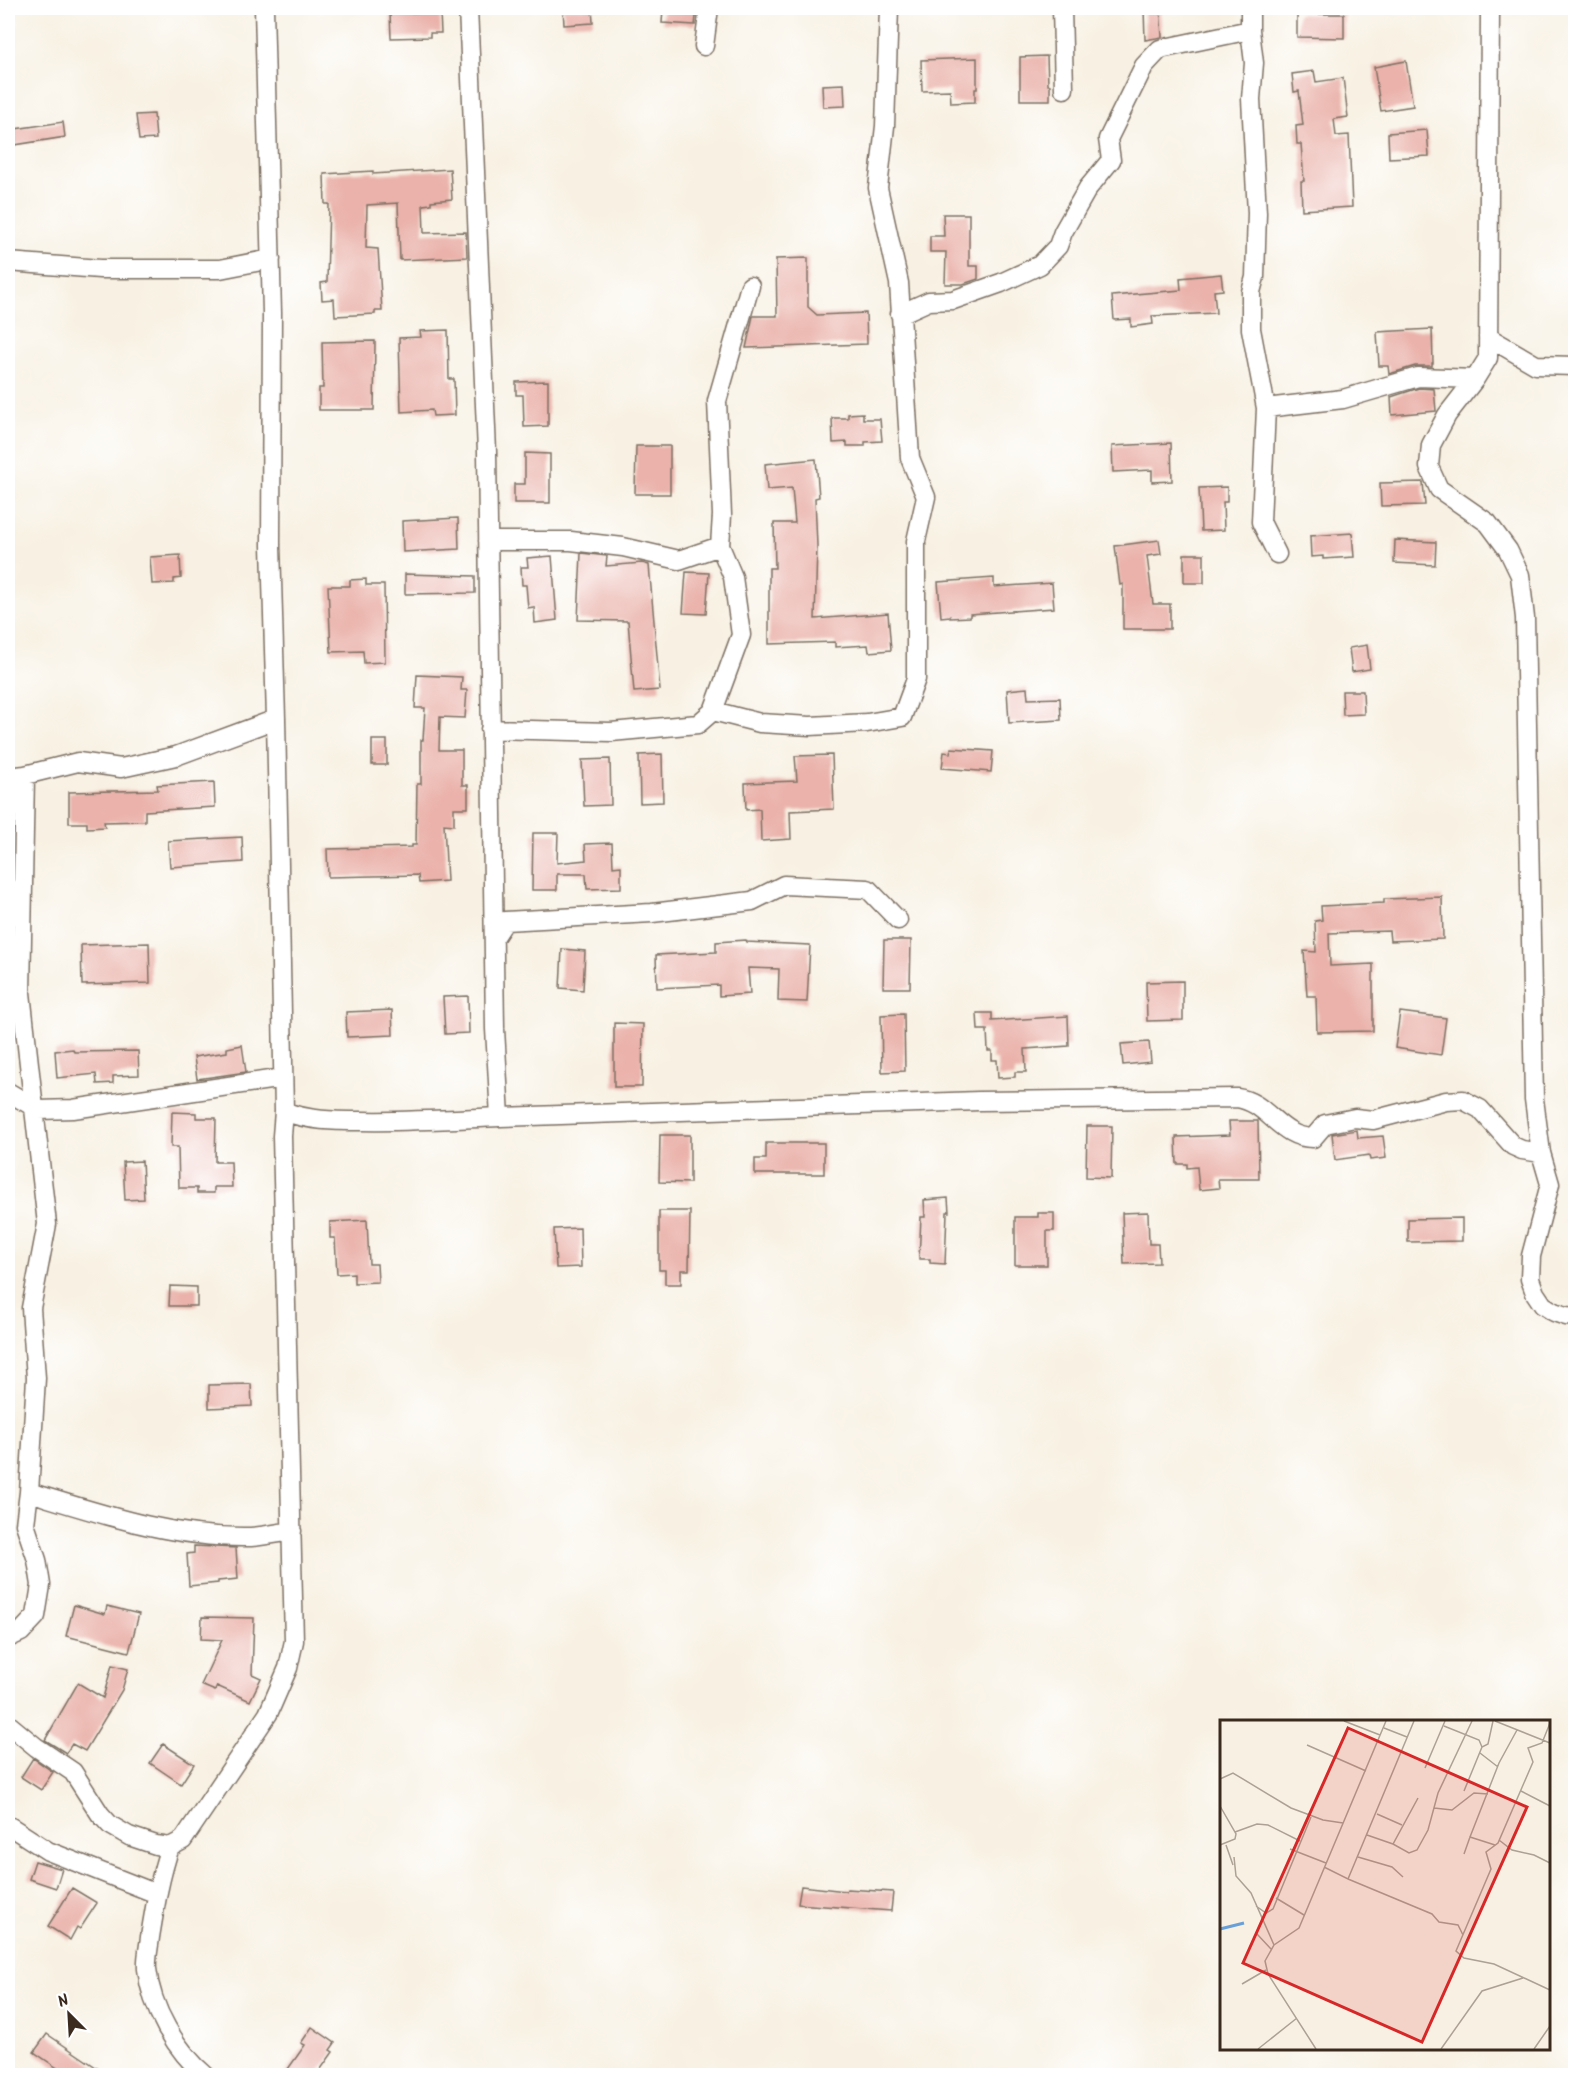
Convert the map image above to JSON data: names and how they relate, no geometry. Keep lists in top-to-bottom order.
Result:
{
  "north": "top left"
}
